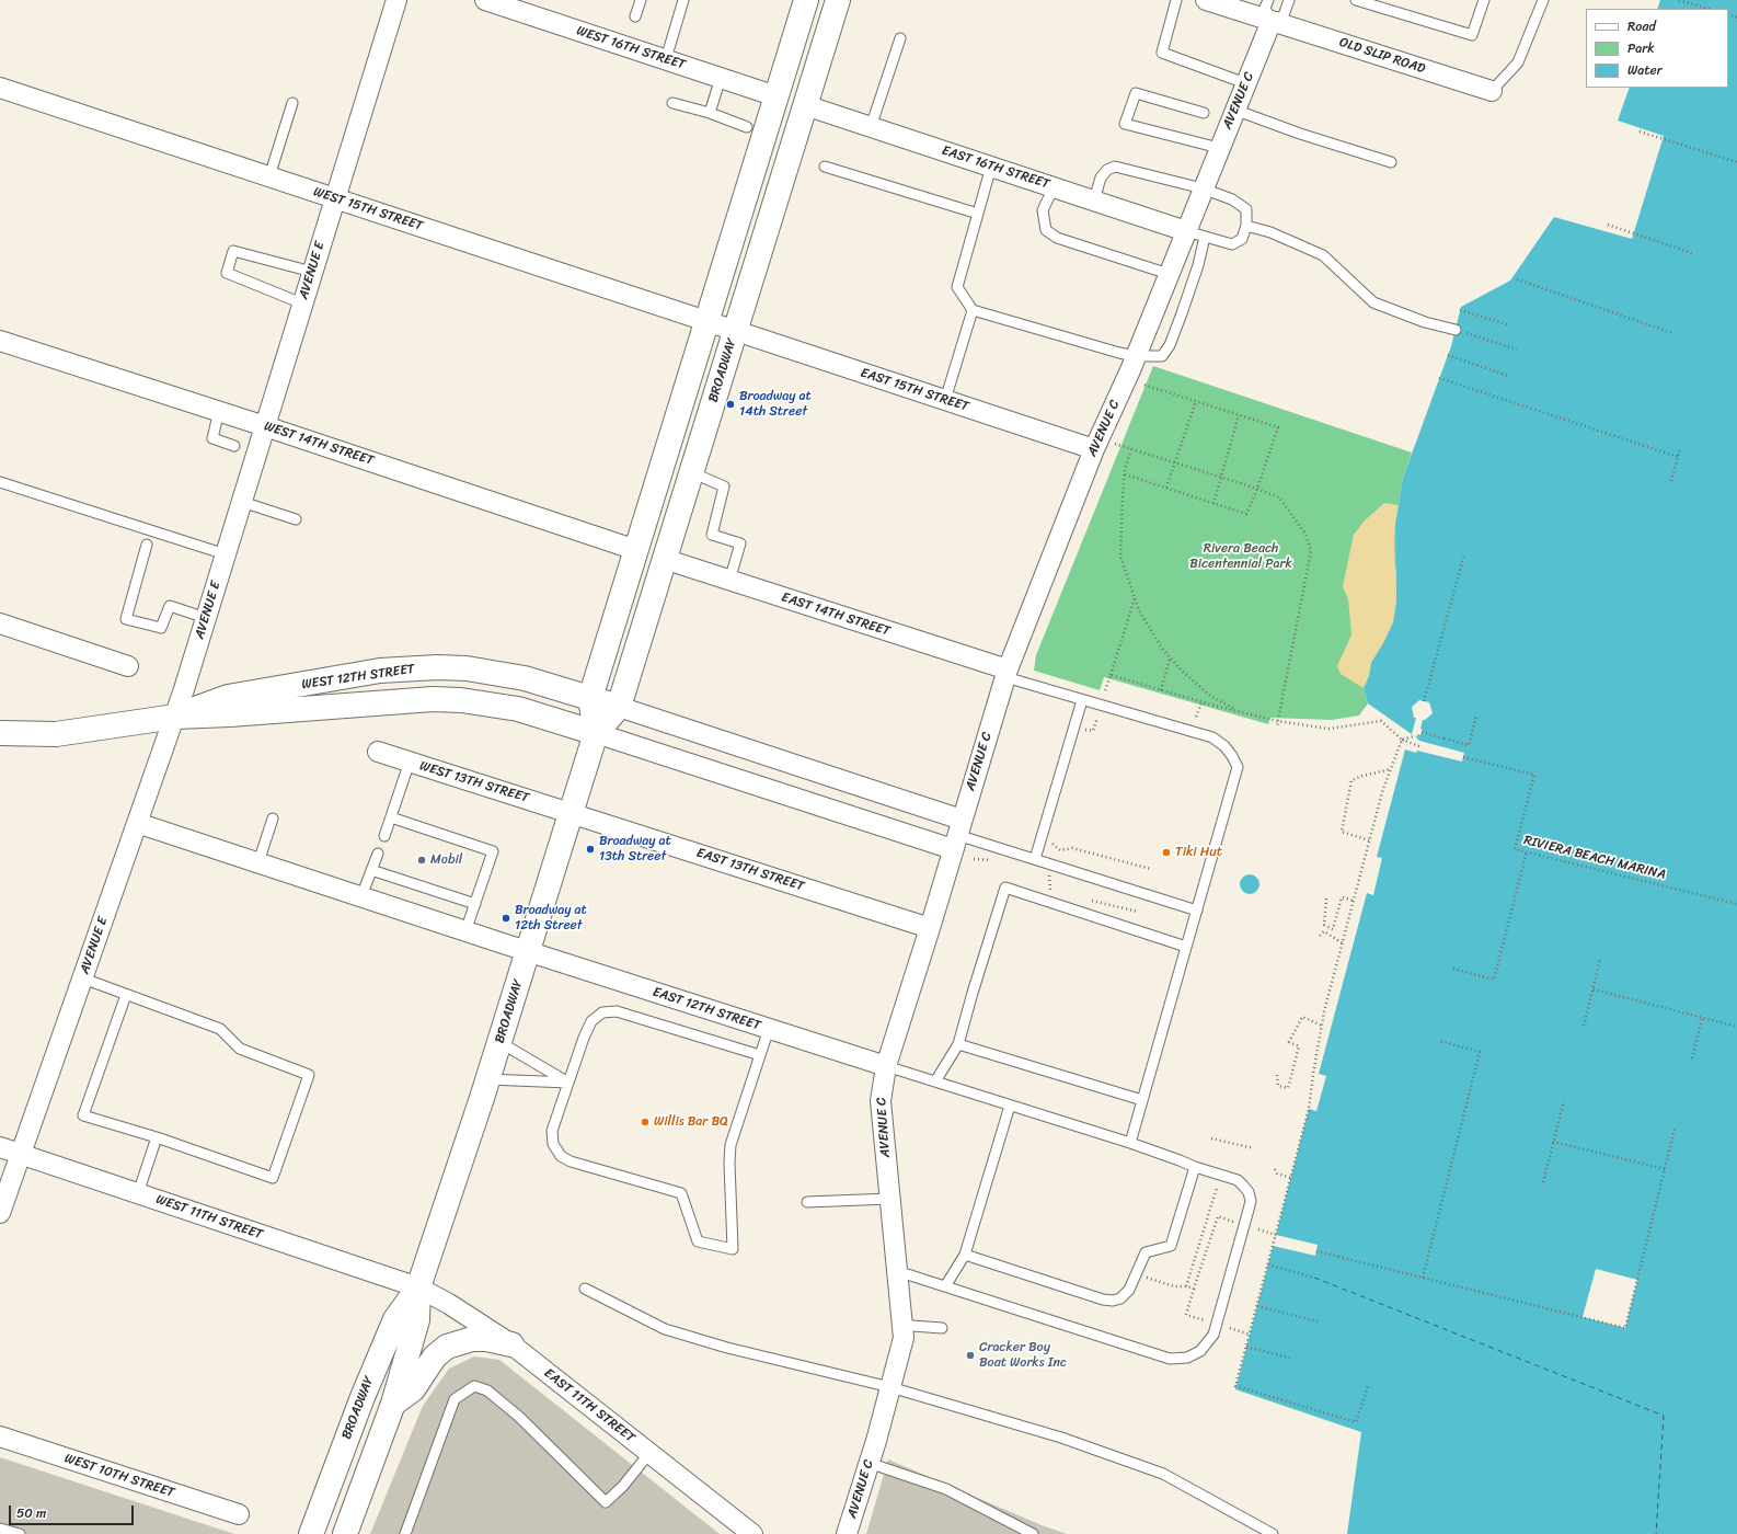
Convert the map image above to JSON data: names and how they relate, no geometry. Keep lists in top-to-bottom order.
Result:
{
  "streets": {
    "main road": ["BROADWAY", "WEST 12TH STREET"],
    "street": [
      "WEST 16TH STREET",
      "OLD SLIP ROAD",
      "AVENUE C",
      "EAST 16TH STREET",
      "WEST 15TH STREET",
      "AVENUE E",
      "EAST 15TH STREET",
      "WEST 14TH STREET",
      "EAST 14TH STREET",
      "WEST 13TH STREET",
      "EAST 13TH STREET",
      "EAST 12TH STREET",
      "WEST 11TH STREET",
      "EAST 11TH STREET",
      "WEST 10TH STREET"
    ],
    "path": ["RIVIERA BEACH MARINA"]
  },
  "crossings": [
    ["WEST 16TH STREET", "BROADWAY"],
    ["OLD SLIP ROAD", "AVENUE C"],
    ["AVENUE C", "EAST 16TH STREET"],
    ["AVENUE C", "EAST 15TH STREET"],
    ["AVENUE C", "EAST 14TH STREET"],
    ["AVENUE C", "EAST 13TH STREET"],
    ["AVENUE C", "EAST 12TH STREET"],
    ["EAST 16TH STREET", "BROADWAY"],
    ["WEST 15TH STREET", "AVENUE E"],
    ["WEST 15TH STREET", "BROADWAY"],
    ["WEST 15TH STREET", "EAST 15TH STREET"],
    ["AVENUE E", "WEST 14TH STREET"],
    ["AVENUE E", "WEST 12TH STREET"],
    ["AVENUE E", "WEST 11TH STREET"],
    ["BROADWAY", "EAST 15TH STREET"],
    ["BROADWAY", "WEST 14TH STREET"],
    ["BROADWAY", "EAST 14TH STREET"],
    ["BROADWAY", "WEST 12TH STREET"],
    ["BROADWAY", "WEST 13TH STREET"],
    ["BROADWAY", "EAST 13TH STREET"],
    ["BROADWAY", "EAST 12TH STREET"],
    ["BROADWAY", "WEST 11TH STREET"],
    ["BROADWAY", "EAST 11TH STREET"],
    ["WEST 13TH STREET", "EAST 13TH STREET"],
    ["WEST 11TH STREET", "EAST 11TH STREET"]
  ],
  "parks": ["Rivera Beach Bicentennial Park"],
  "places": [
    "Broadway at 14th Street",
    "Broadway at 13th Street",
    "Tiki Hut",
    "Mobil",
    "Broadway at 12th Street",
    "Willis Bar BQ",
    "Cracker Boy Boat Works Inc"
  ],
  "legend": ["Road", "Park", "Water"],
  "scale_bar": "50 m"
}
